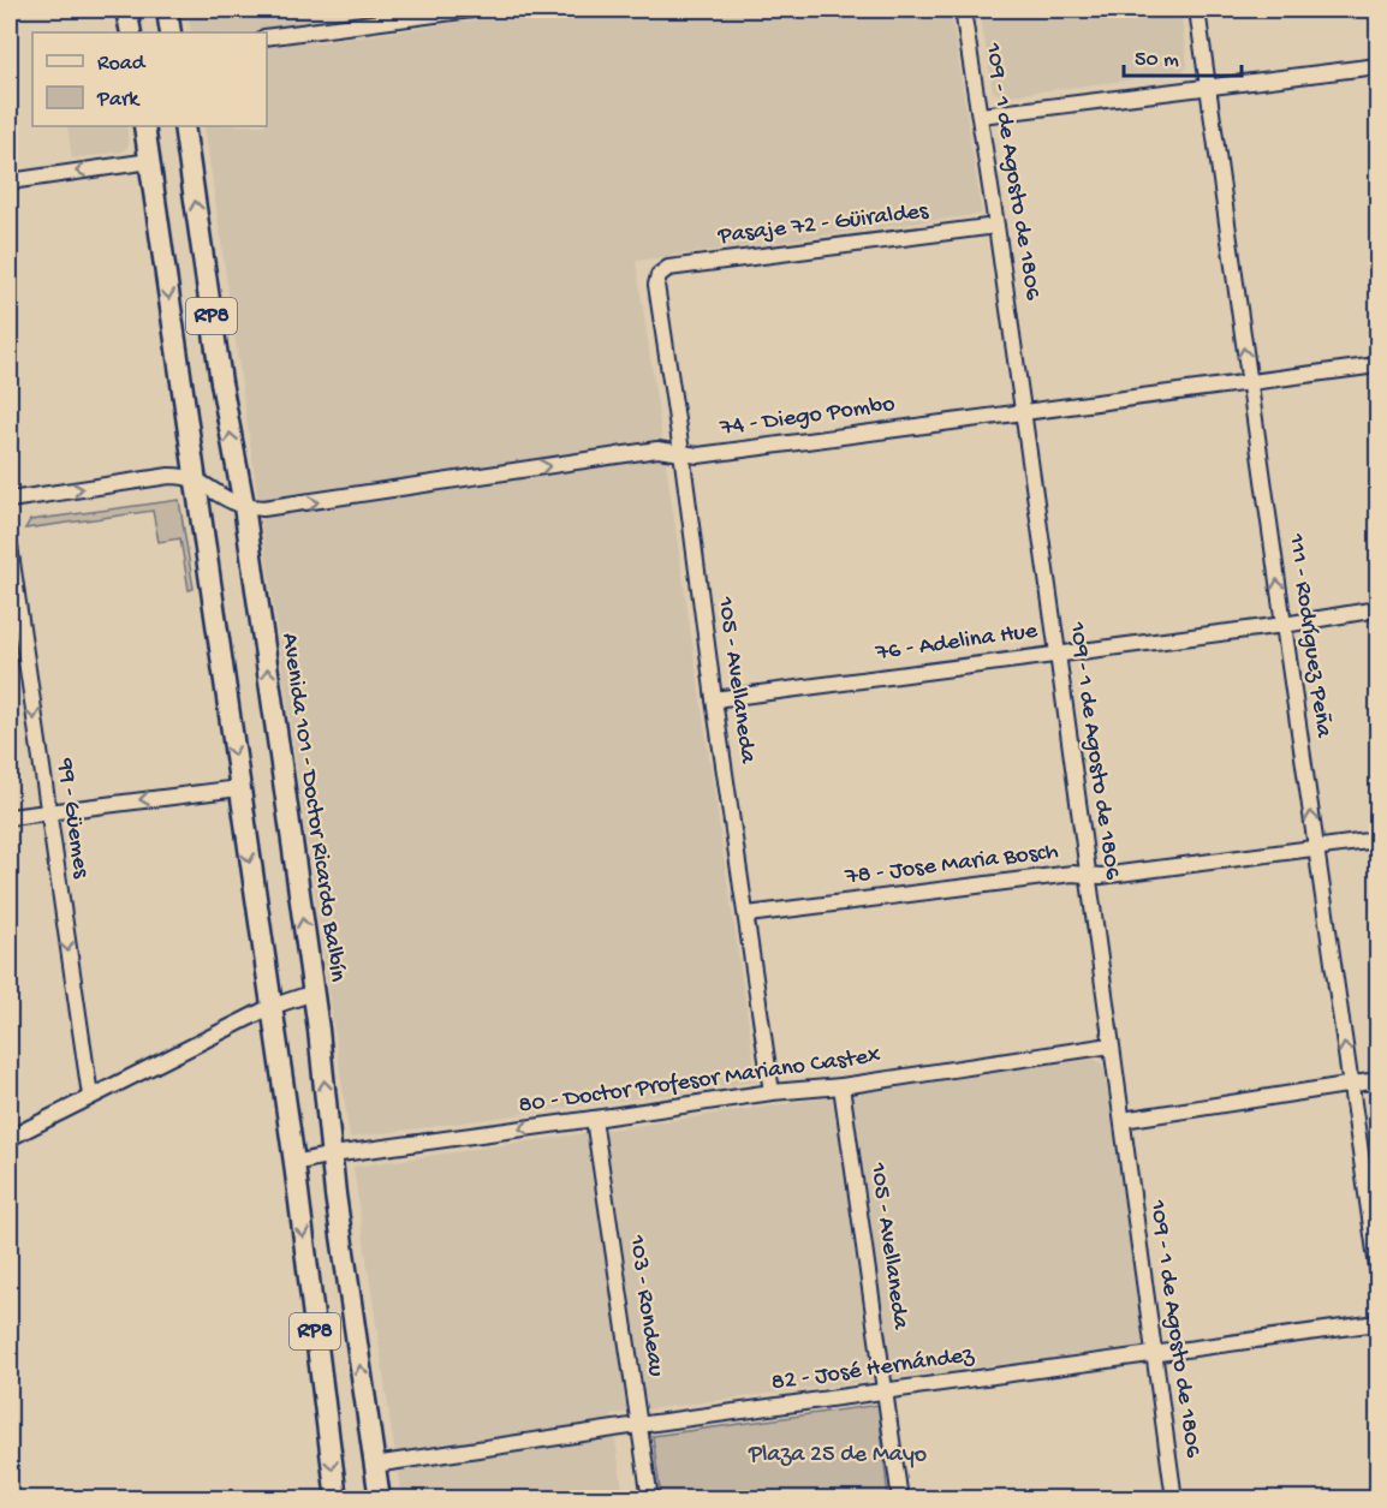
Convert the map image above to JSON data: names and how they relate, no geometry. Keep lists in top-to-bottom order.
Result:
{
  "streets": {
    "main road": ["RP8", "Avenida 101 - Doctor Ricardo Balbín"],
    "street": [
      "109 - 1 de Agosto de 1806",
      "Pasaje 72 - Güiraldes",
      "74 - Diego Pombo",
      "111 - Rodríguez Peña",
      "76 - Adelina Hue",
      "105 - Avellaneda",
      "99 - Güemes",
      "78 - Jose Maria Bosch",
      "80 - Doctor Profesor Mariano Castex",
      "103 - Rondeau",
      "82 - José Hernández"
    ]
  },
  "crossings": [
    ["109 - 1 de Agosto de 1806", "Pasaje 72 - Güiraldes"],
    ["109 - 1 de Agosto de 1806", "74 - Diego Pombo"],
    ["109 - 1 de Agosto de 1806", "76 - Adelina Hue"],
    ["109 - 1 de Agosto de 1806", "78 - Jose Maria Bosch"],
    ["109 - 1 de Agosto de 1806", "80 - Doctor Profesor Mariano Castex"],
    ["109 - 1 de Agosto de 1806", "82 - José Hernández"],
    ["Pasaje 72 - Güiraldes", "105 - Avellaneda"],
    ["RP8", "80 - Doctor Profesor Mariano Castex"],
    ["74 - Diego Pombo", "111 - Rodríguez Peña"],
    ["74 - Diego Pombo", "105 - Avellaneda"],
    ["74 - Diego Pombo", "Avenida 101 - Doctor Ricardo Balbín"],
    ["111 - Rodríguez Peña", "76 - Adelina Hue"],
    ["111 - Rodríguez Peña", "78 - Jose Maria Bosch"],
    ["76 - Adelina Hue", "105 - Avellaneda"],
    ["105 - Avellaneda", "78 - Jose Maria Bosch"],
    ["105 - Avellaneda", "80 - Doctor Profesor Mariano Castex"],
    ["105 - Avellaneda", "82 - José Hernández"],
    ["Avenida 101 - Doctor Ricardo Balbín", "80 - Doctor Profesor Mariano Castex"],
    ["Avenida 101 - Doctor Ricardo Balbín", "82 - José Hernández"],
    ["80 - Doctor Profesor Mariano Castex", "103 - Rondeau"],
    ["103 - Rondeau", "82 - José Hernández"]
  ],
  "one_way": ["74 - Diego Pombo", "111 - Rodríguez Peña", "99 - Güemes"],
  "parks": ["Plaza 25 de Mayo"],
  "legend": ["Road", "Park"],
  "scale_bar": "50 m"
}
